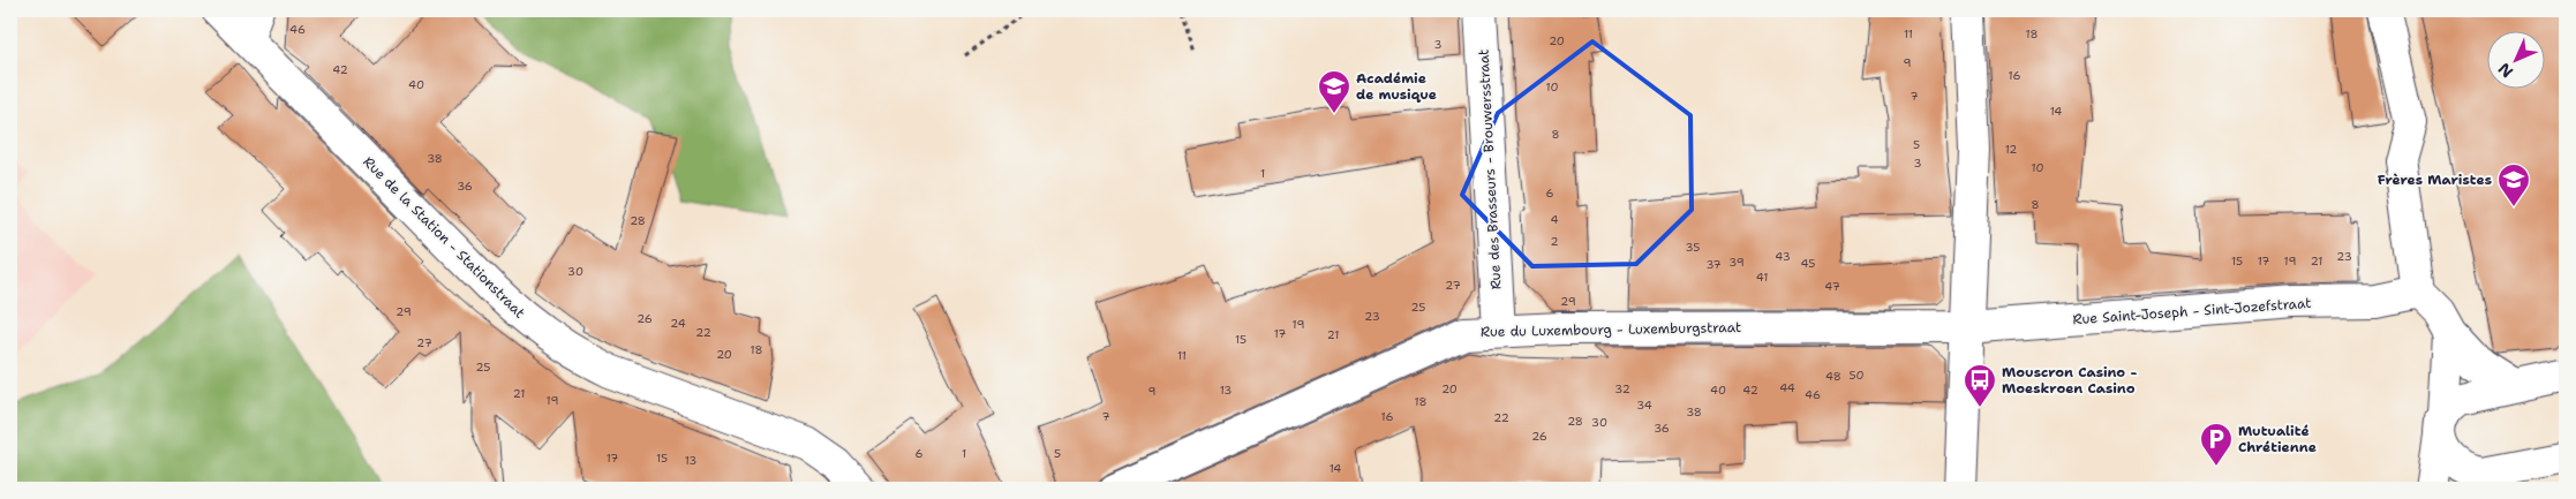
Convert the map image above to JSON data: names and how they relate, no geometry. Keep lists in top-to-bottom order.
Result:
{
  "streets": {
    "street": [
      "Rue des Brasseurs - Brouwersstraat",
      "Rue de la Station - Stationstraat",
      "Rue Saint-Joseph - Sint-Jozefstraat",
      "Rue du Luxembourg - Luxemburgstraat"
    ]
  },
  "crossings": [
    ["Rue des Brasseurs - Brouwersstraat", "Rue du Luxembourg - Luxemburgstraat"],
    ["Rue Saint-Joseph - Sint-Jozefstraat", "Rue du Luxembourg - Luxemburgstraat"]
  ],
  "places": {
    "school or university": ["Académie de musique", "Frères Maristes"],
    "bus stop": ["Mouscron Casino - Moeskroen Casino"],
    "parking": ["Mutualité Chrétienne"]
  },
  "house_numbers": [
    "46",
    "11",
    "18",
    "20",
    "3",
    "9",
    "42",
    "16",
    "40",
    "10",
    "7",
    "14",
    "8",
    "5",
    "12",
    "38",
    "3",
    "10",
    "1",
    "36",
    "6",
    "8",
    "4",
    "28",
    "2",
    "35",
    "43",
    "23",
    "15",
    "17",
    "19",
    "21",
    "39",
    "45",
    "37",
    "30",
    "41",
    "27",
    "47",
    "29",
    "25",
    "29",
    "23",
    "26",
    "24",
    "19",
    "22",
    "17",
    "21",
    "15",
    "27",
    "18",
    "20",
    "11",
    "25",
    "50",
    "48",
    "44",
    "20",
    "32",
    "13",
    "40",
    "42",
    "9",
    "21",
    "46",
    "19",
    "18",
    "34",
    "38",
    "7",
    "16",
    "22",
    "28",
    "30",
    "36",
    "26",
    "6",
    "1",
    "5",
    "17",
    "15",
    "13",
    "14"
  ],
  "north": "bottom left"
}
